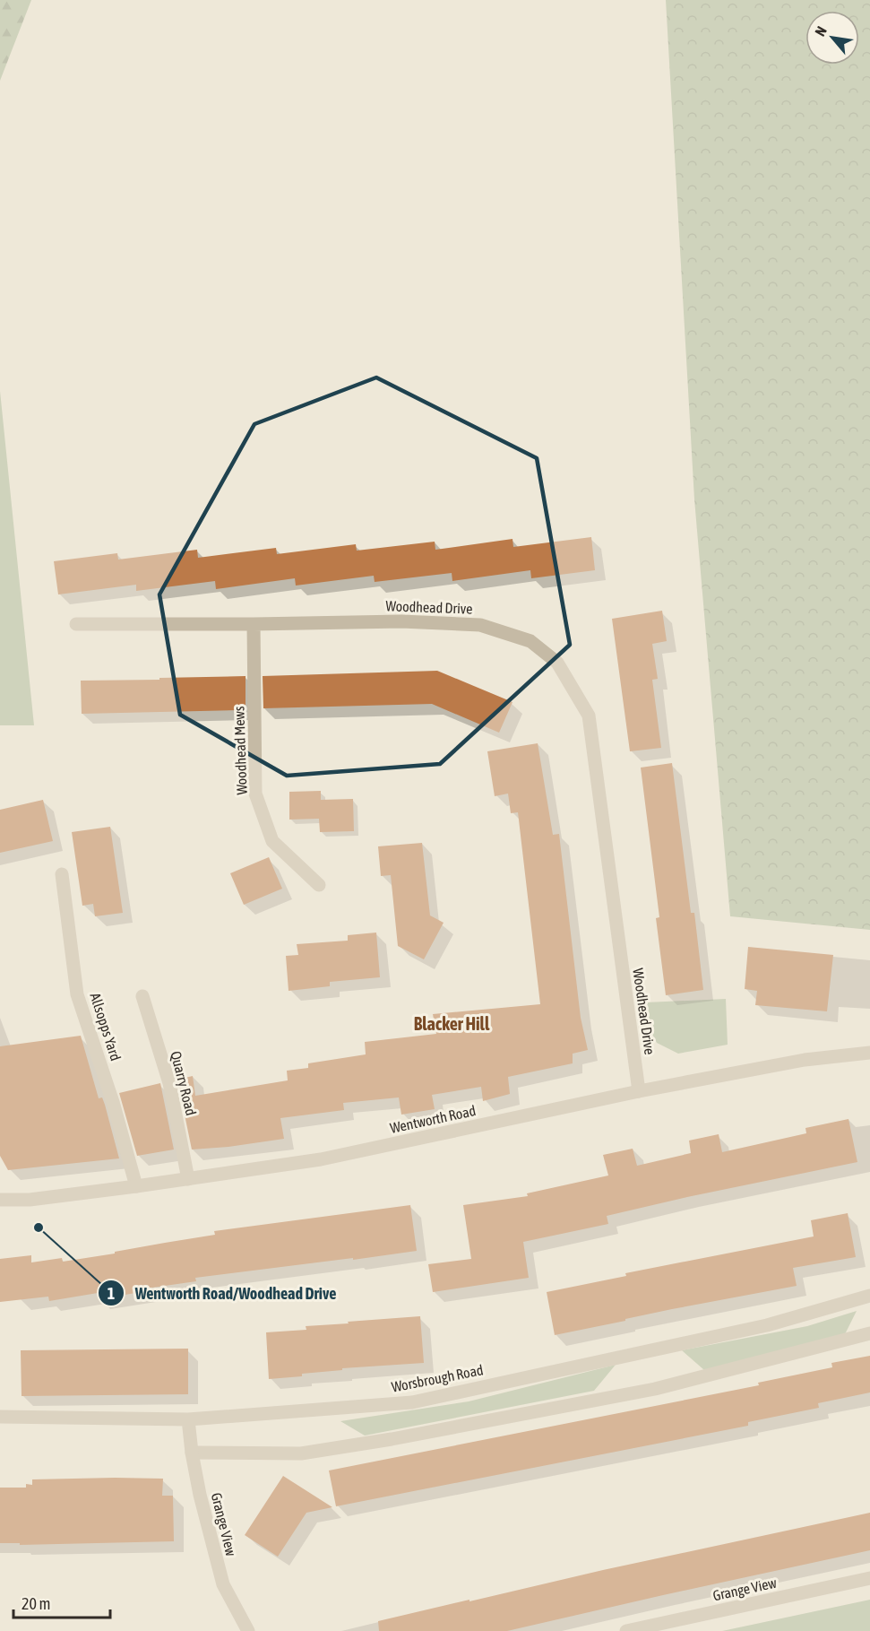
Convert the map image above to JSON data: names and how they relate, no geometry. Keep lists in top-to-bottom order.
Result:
{
  "streets": {
    "street": [
      "Woodhead Drive",
      "Woodhead Mews",
      "Allsopps Yard",
      "Quarry Road",
      "Wentworth Road",
      "Worsbrough Road",
      "Grange View"
    ]
  },
  "crossings": [
    ["Woodhead Drive", "Woodhead Mews"],
    ["Woodhead Drive", "Wentworth Road"],
    ["Allsopps Yard", "Wentworth Road"],
    ["Quarry Road", "Wentworth Road"],
    ["Worsbrough Road", "Grange View"]
  ],
  "districts": ["Blacker Hill"],
  "places": ["Wentworth Road/Woodhead Drive"],
  "scale_bar": "20 m",
  "north": "top left"
}
